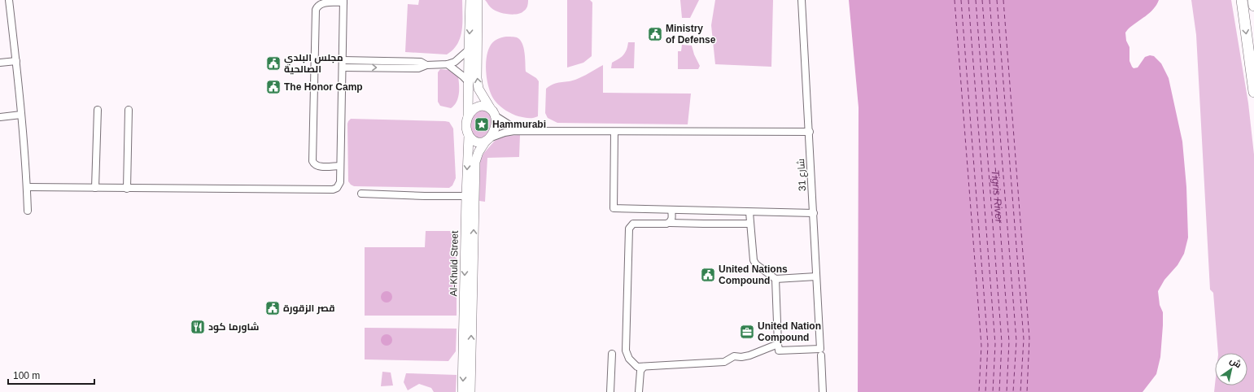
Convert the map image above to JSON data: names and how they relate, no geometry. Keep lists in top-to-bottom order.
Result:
{
  "streets": {
    "main road": ["Al-Khuld Street"],
    "street": ["شارع 31"]
  },
  "water": ["Tigris River"],
  "places": {
    "public building": [
      "Ministry of Defense",
      "مجلس البلدي الصالحية",
      "The Honor Camp",
      "United Nations Compound",
      "قصر الزقورة"
    ],
    "place": ["Hammurabi"],
    "restaurant": ["شاورما كود"],
    "office": ["United Nation Compound"]
  },
  "scale_bar": "100 m",
  "north": "top right"
}
